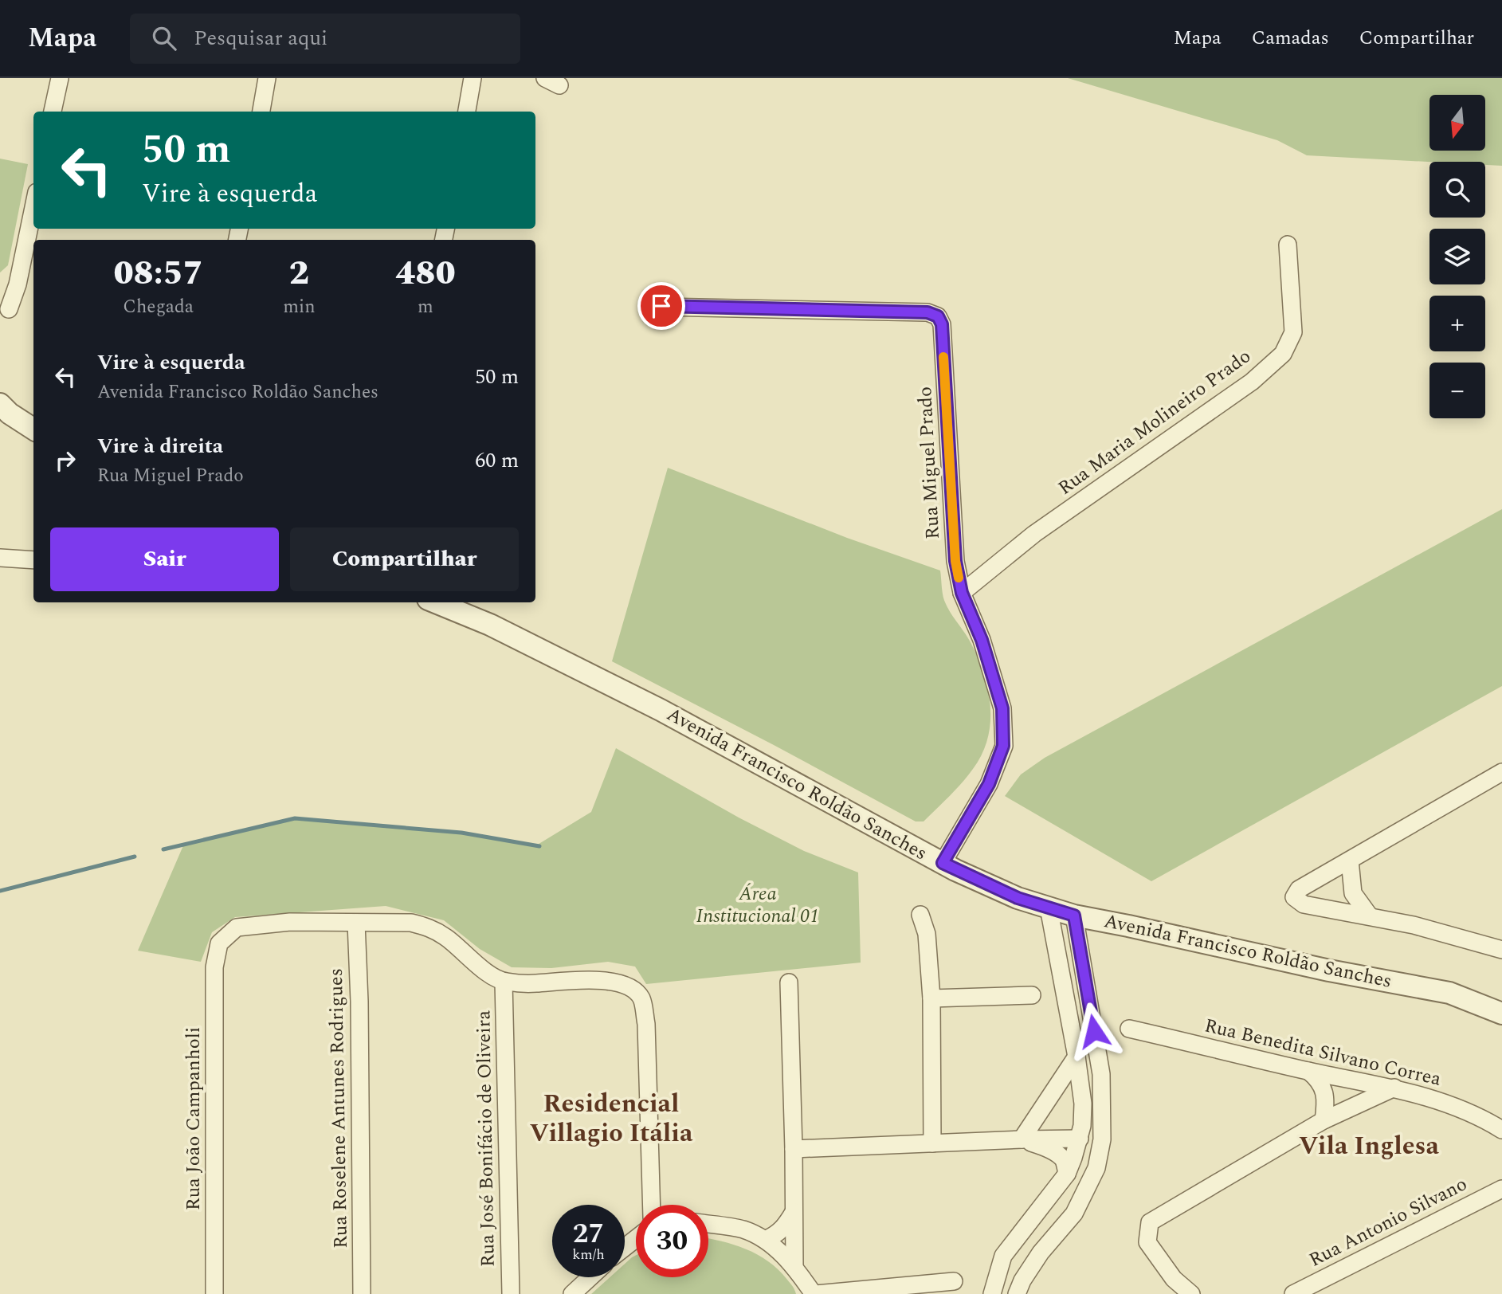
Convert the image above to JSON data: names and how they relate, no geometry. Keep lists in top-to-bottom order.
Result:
{
  "streets": {
    "street": [
      "Rua Maria Molineiro Prado",
      "Rua Miguel Prado",
      "Avenida Francisco Roldão Sanches",
      "Rua Benedita Silvano Correa",
      "Rua Roselene Antunes Rodrigues",
      "Rua João Campanholi",
      "Rua José Bonifácio de Oliveira",
      "Rua Antonio Silvano"
    ]
  },
  "crossings": [
    ["Rua Maria Molineiro Prado", "Rua Miguel Prado"],
    ["Rua Miguel Prado", "Avenida Francisco Roldão Sanches"],
    ["Rua Roselene Antunes Rodrigues", "Rua João Campanholi"]
  ],
  "districts": ["Residencial Villagio Itália", "Vila Inglesa"],
  "parks": ["Área Institucional 01"],
  "north": "bottom",
  "page": {
    "header": "Mapa",
    "search": "Pesquisar aqui",
    "nav": ["Mapa", "Camadas", "Compartilhar"],
    "map_buttons": ["+", "−"],
    "turn": ["50 m", "Vire à esquerda"],
    "eta": [
      "08:57",
      "Chegada",
      "2",
      "min",
      "480",
      "m"
    ],
    "list": [
      {
        "name": "Vire à esquerda",
        "note": "Avenida Francisco Roldão Sanches",
        "value": "50 m"
      },
      {
        "name": "Vire à direita",
        "note": "Rua Miguel Prado",
        "value": "60 m"
      }
    ],
    "buttons": ["Sair", "Compartilhar"],
    "speed": "27 km/h",
    "limit": "30"
  }
}
